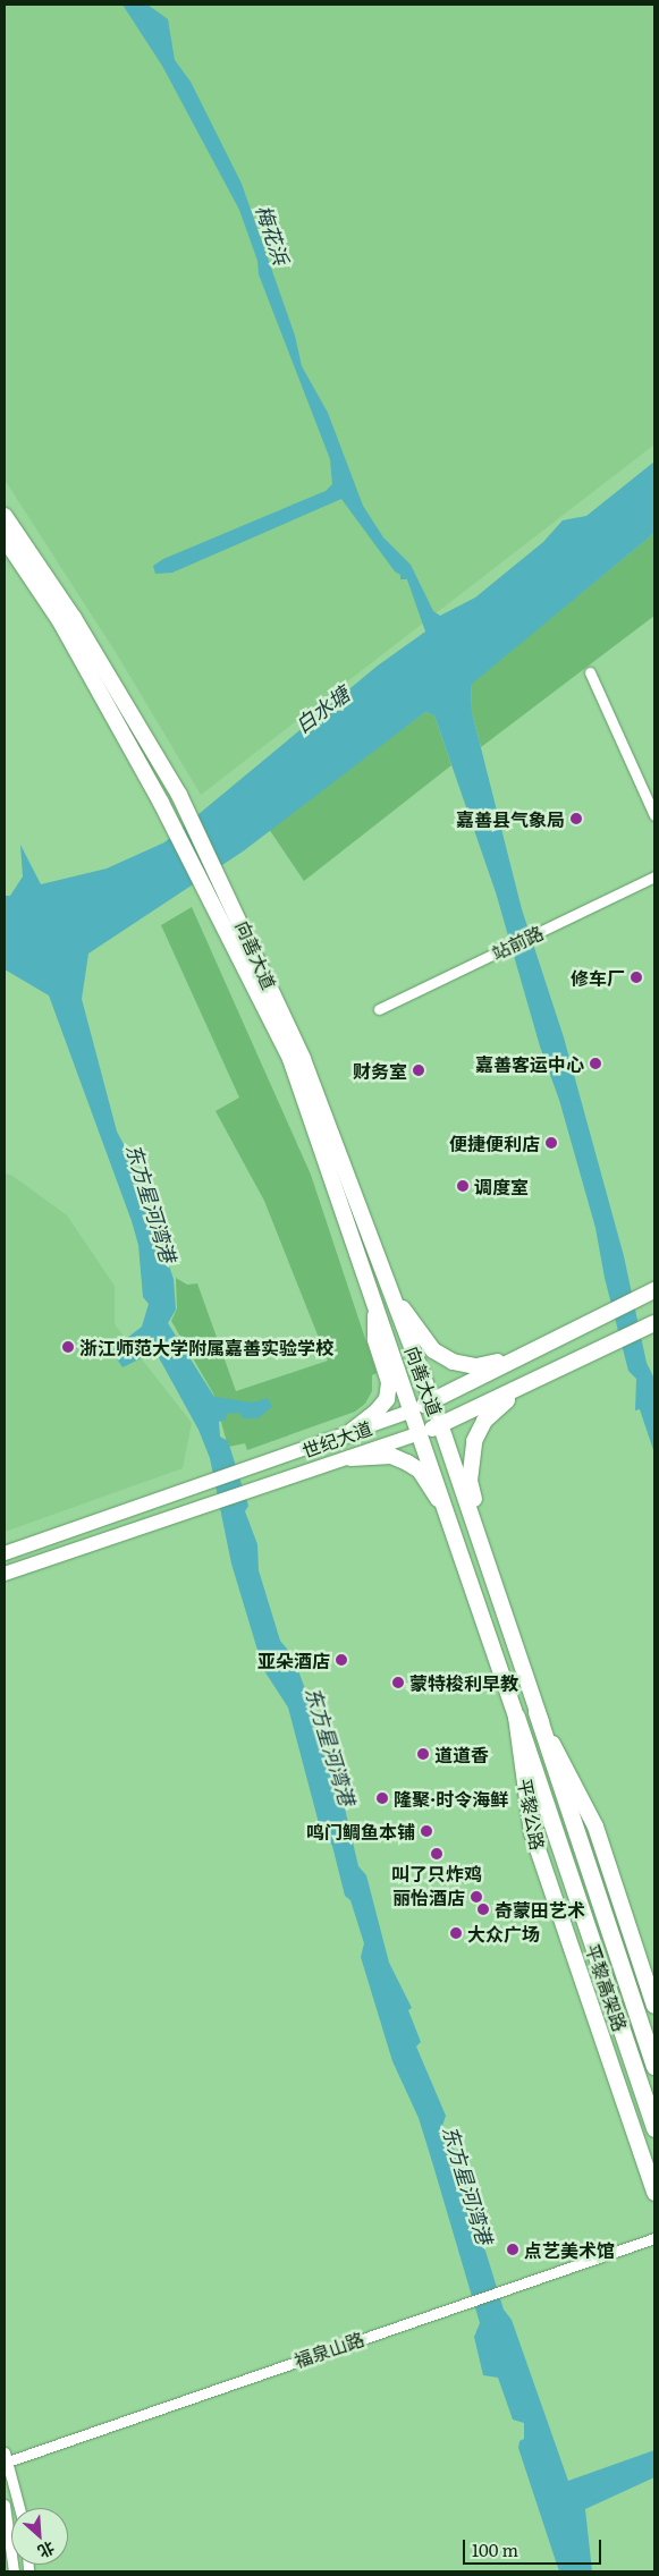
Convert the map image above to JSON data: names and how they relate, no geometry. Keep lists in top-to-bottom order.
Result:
{
  "streets": {
    "highway": ["平黎高架路"],
    "main road": ["向善大道", "世纪大道", "平黎公路"],
    "street": ["站前路", "福泉山路"]
  },
  "crossings": [
    ["向善大道", "世纪大道"],
    ["向善大道", "平黎公路"],
    ["世纪大道", "平黎公路"],
    ["平黎公路", "平黎高架路"]
  ],
  "water": ["梅花浜", "白水塘", "东方星河湾港"],
  "places": [
    "嘉善县气象局",
    "修车厂",
    "嘉善客运中心",
    "财务室",
    "便捷便利店",
    "调度室",
    "浙江师范大学附属嘉善实验学校",
    "亚朵酒店",
    "蒙特梭利早教",
    "道道香",
    "隆聚·时令海鲜",
    "鸣门鲷鱼本铺",
    "叫了只炸鸡",
    "丽怡酒店",
    "奇蒙田艺术",
    "大众广场",
    "点艺美术馆"
  ],
  "scale_bar": "100 m",
  "north": "bottom right"
}
